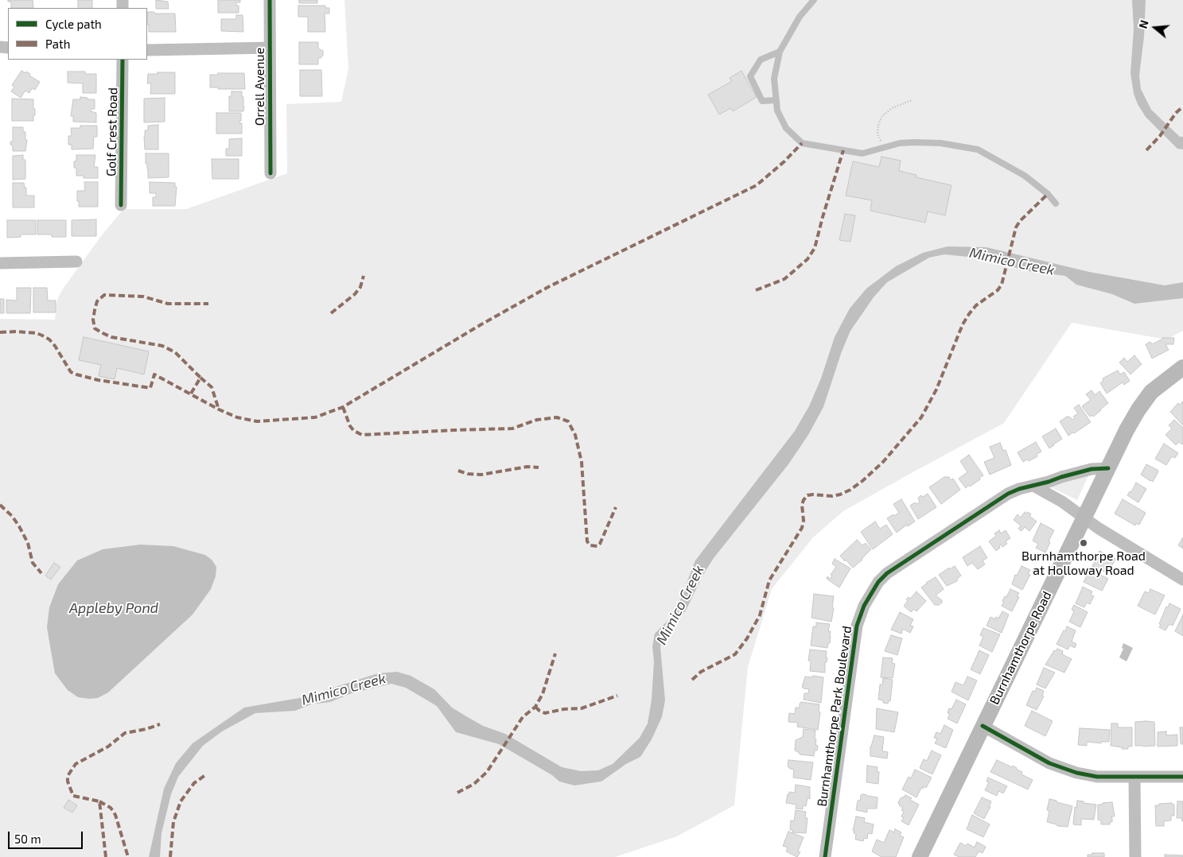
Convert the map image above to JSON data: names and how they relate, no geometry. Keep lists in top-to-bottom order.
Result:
{
  "streets": {
    "main road": ["Burnhamthorpe Road"],
    "street": ["Orrell Avenue", "Golf Crest Road", "Burnhamthorpe Park Boulevard"]
  },
  "crossings": [
    ["Burnhamthorpe Road", "Burnhamthorpe Park Boulevard"]
  ],
  "water": ["Mimico Creek", "Appleby Pond"],
  "places": ["Burnhamthorpe Road at Holloway Road"],
  "legend": ["Cycle path", "Path"],
  "scale_bar": "50 m",
  "north": "left"
}
